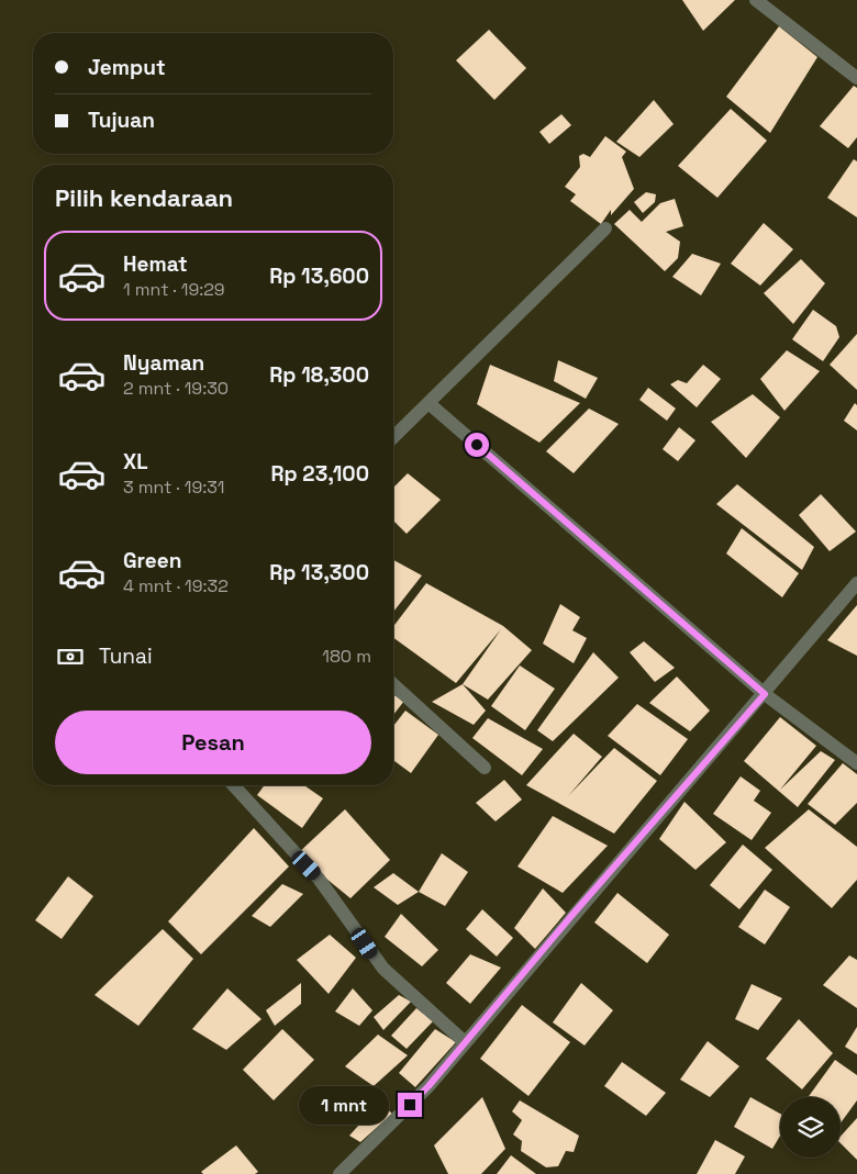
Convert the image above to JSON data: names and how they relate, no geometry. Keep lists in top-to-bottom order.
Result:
{
  "page": {
    "banner": ["Jemput", "Tujuan"],
    "heading": "Pilih kendaraan",
    "list": [
      {
        "name": "Hemat",
        "note": "1 mnt · 19:29",
        "value": "Rp 13,600"
      },
      {
        "name": "Nyaman",
        "note": "2 mnt · 19:30",
        "value": "Rp 18,300"
      },
      {
        "name": "XL",
        "note": "3 mnt · 19:31",
        "value": "Rp 23,100"
      },
      {
        "name": "Green",
        "note": "4 mnt · 19:32",
        "value": "Rp 13,300"
      }
    ],
    "pay": ["Tunai", "180 m"],
    "buttons": "Pesan",
    "bubble": "1 mnt"
  }
}
